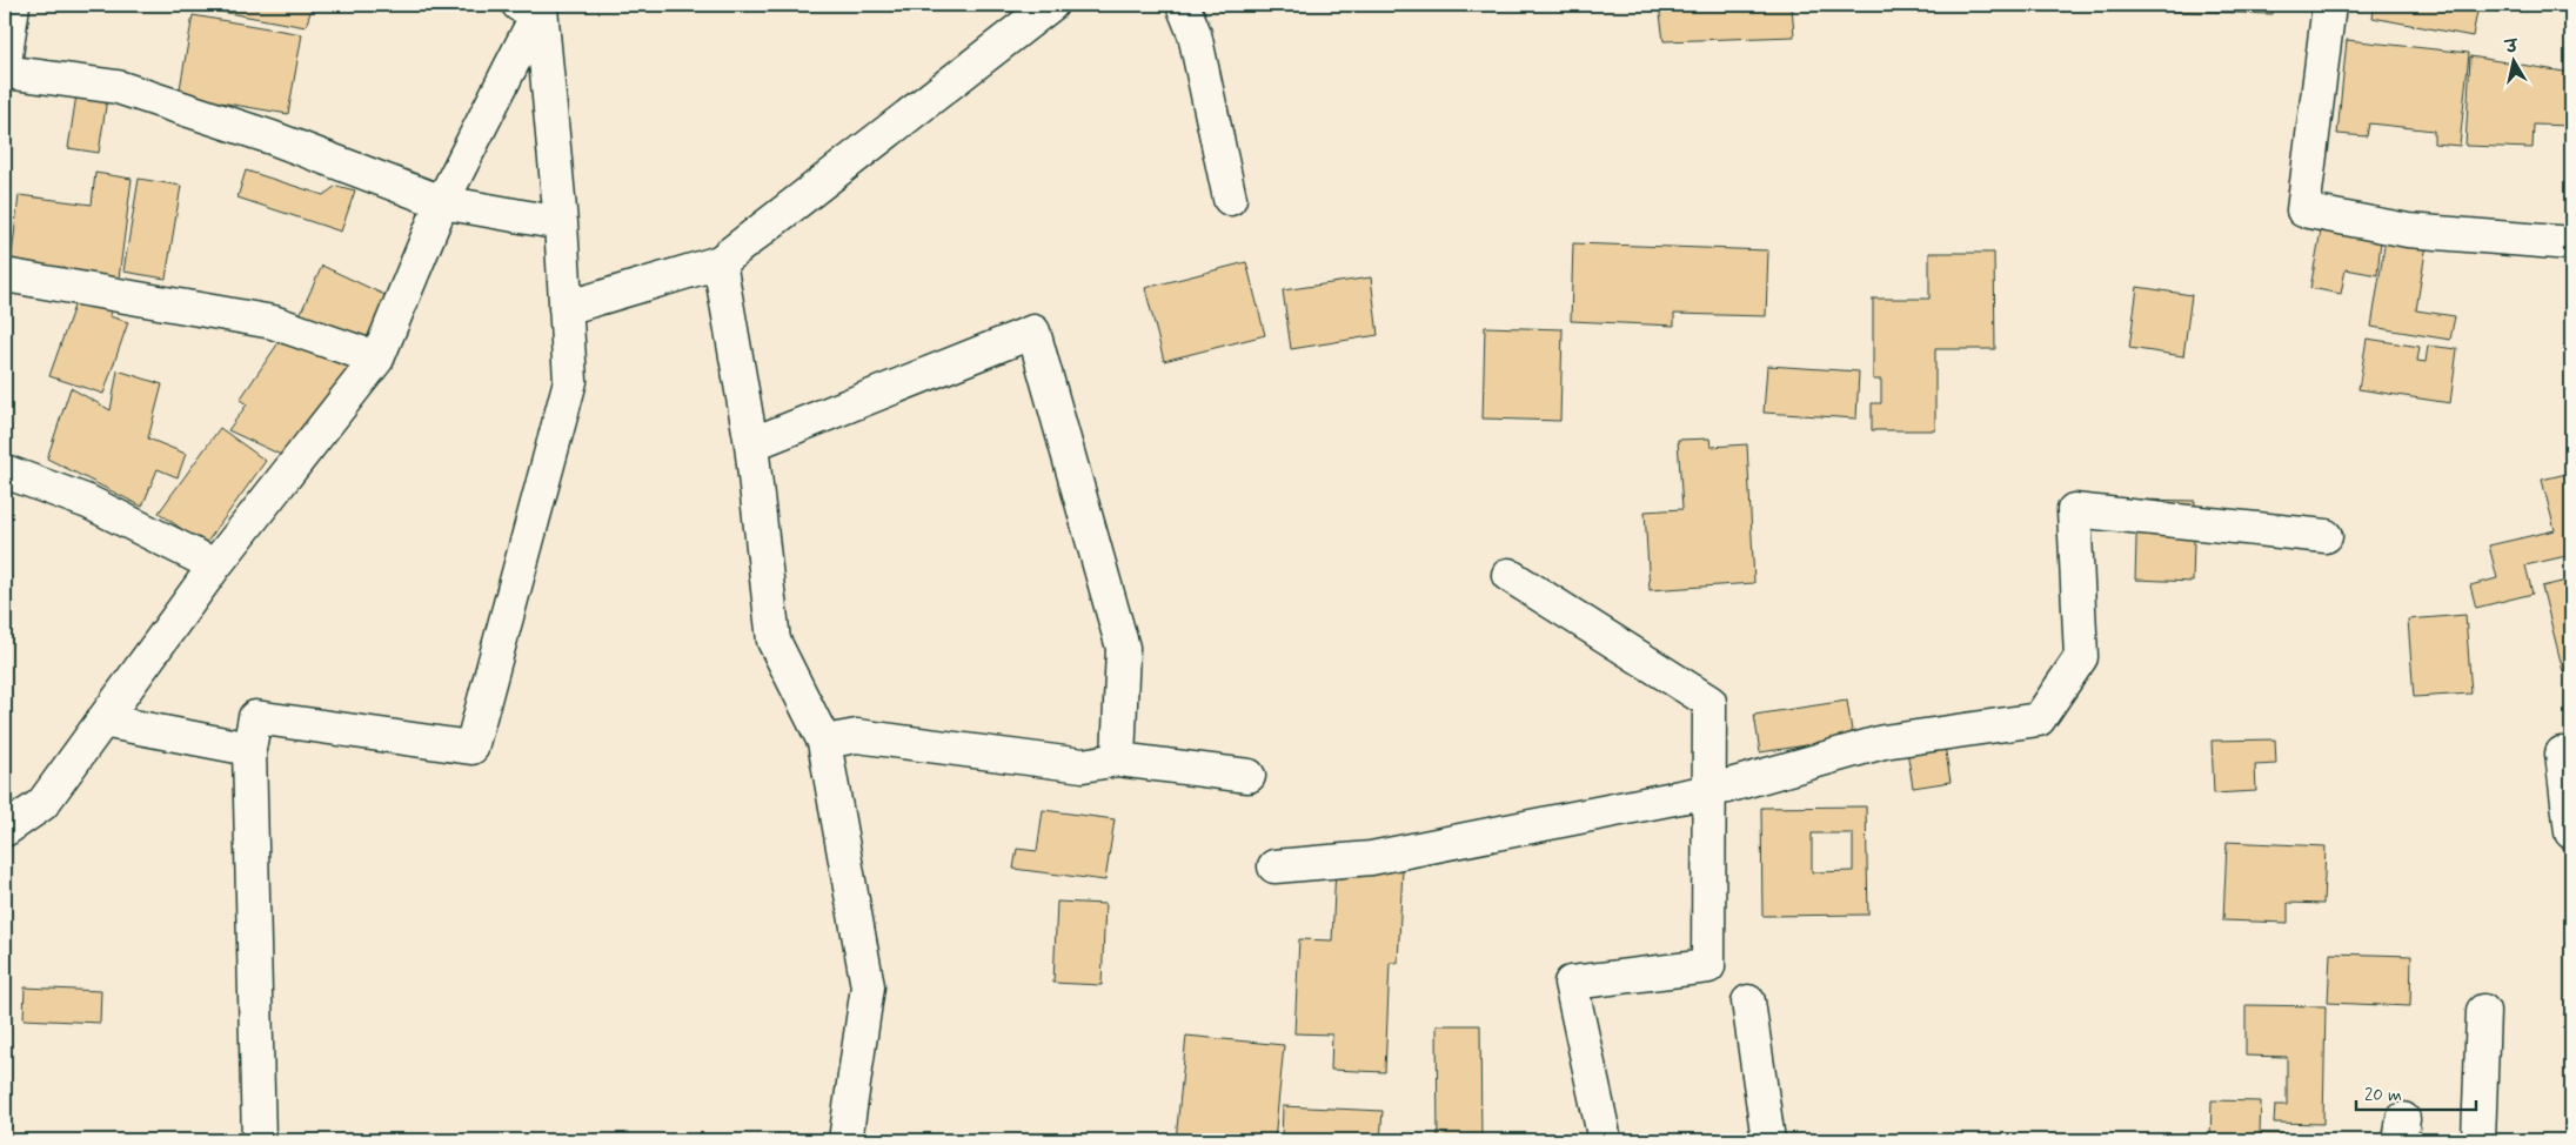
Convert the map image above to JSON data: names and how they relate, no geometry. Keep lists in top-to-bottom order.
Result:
{
  "scale_bar": "20 m",
  "north": "top"
}
